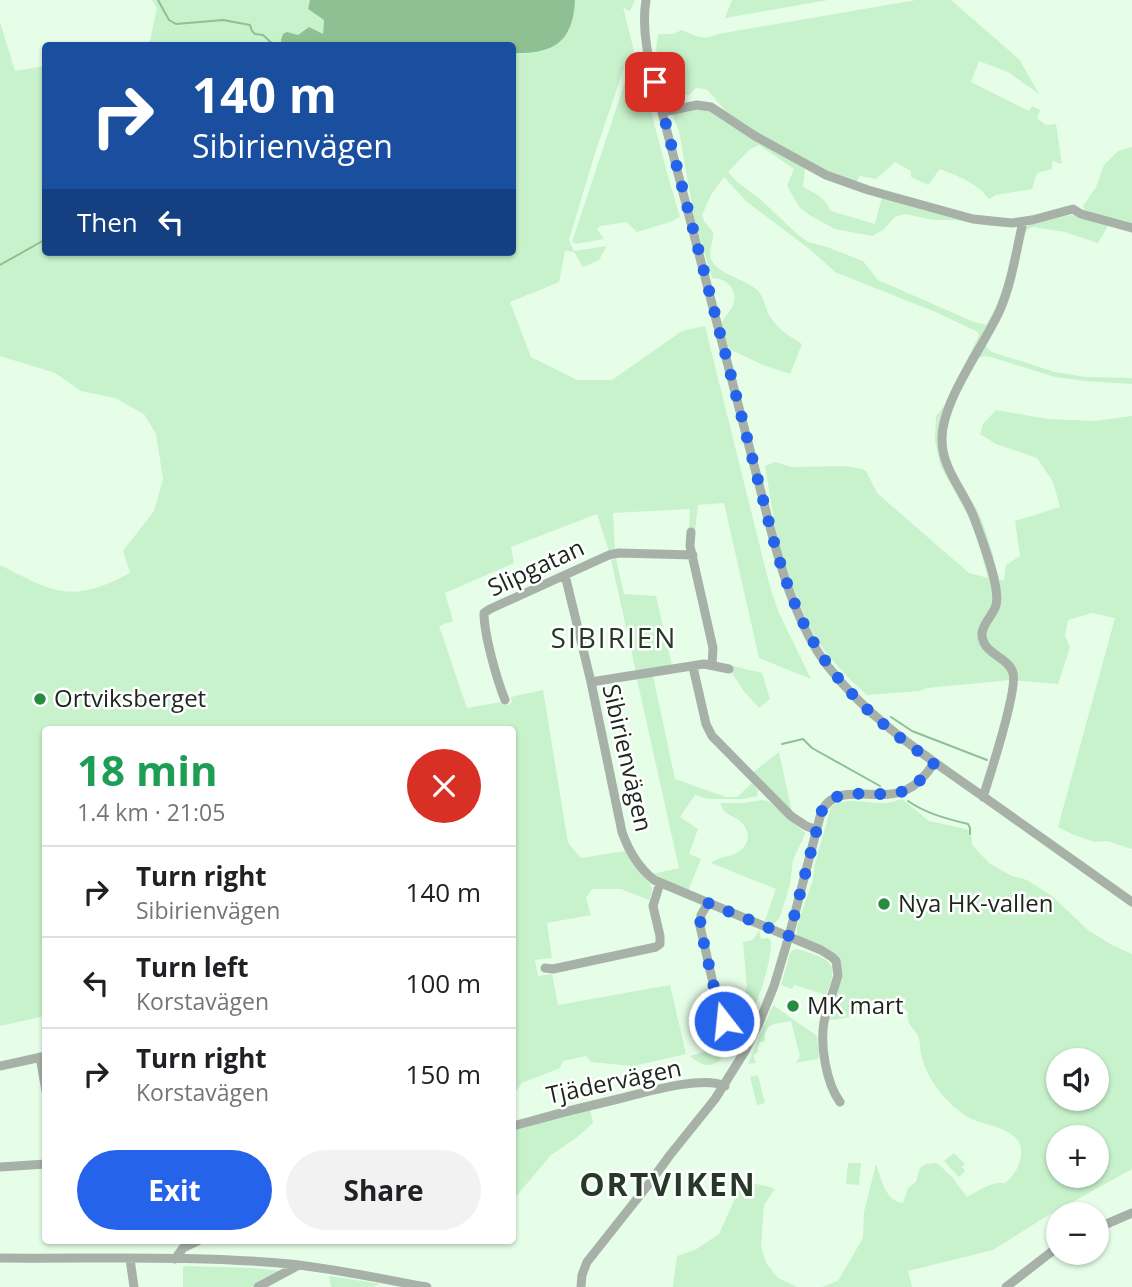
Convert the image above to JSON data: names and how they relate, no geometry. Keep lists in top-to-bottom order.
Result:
{
  "streets": {
    "street": ["Slipgatan", "Sibirienvägen", "Tjädervägen"]
  },
  "crossings": [
    ["Slipgatan", "Sibirienvägen"]
  ],
  "districts": ["SIBIRIEN", "ORTVIKEN"],
  "places": ["Ortviksberget", "Nya HK-vallen", "MK mart"],
  "page": {
    "turn": ["140 m", "Sibirienvägen"],
    "then": "Then",
    "heading": ["18 min", "1.4 km · 21:05"],
    "list": [
      {
        "name": "Turn right",
        "note": "Sibirienvägen",
        "value": "140 m"
      },
      {
        "name": "Turn left",
        "note": "Korstavägen",
        "value": "100 m"
      },
      {
        "name": "Turn right",
        "note": "Korstavägen",
        "value": "150 m"
      }
    ],
    "map_buttons": ["+", "−"],
    "buttons": ["Exit", "Share"]
  }
}
